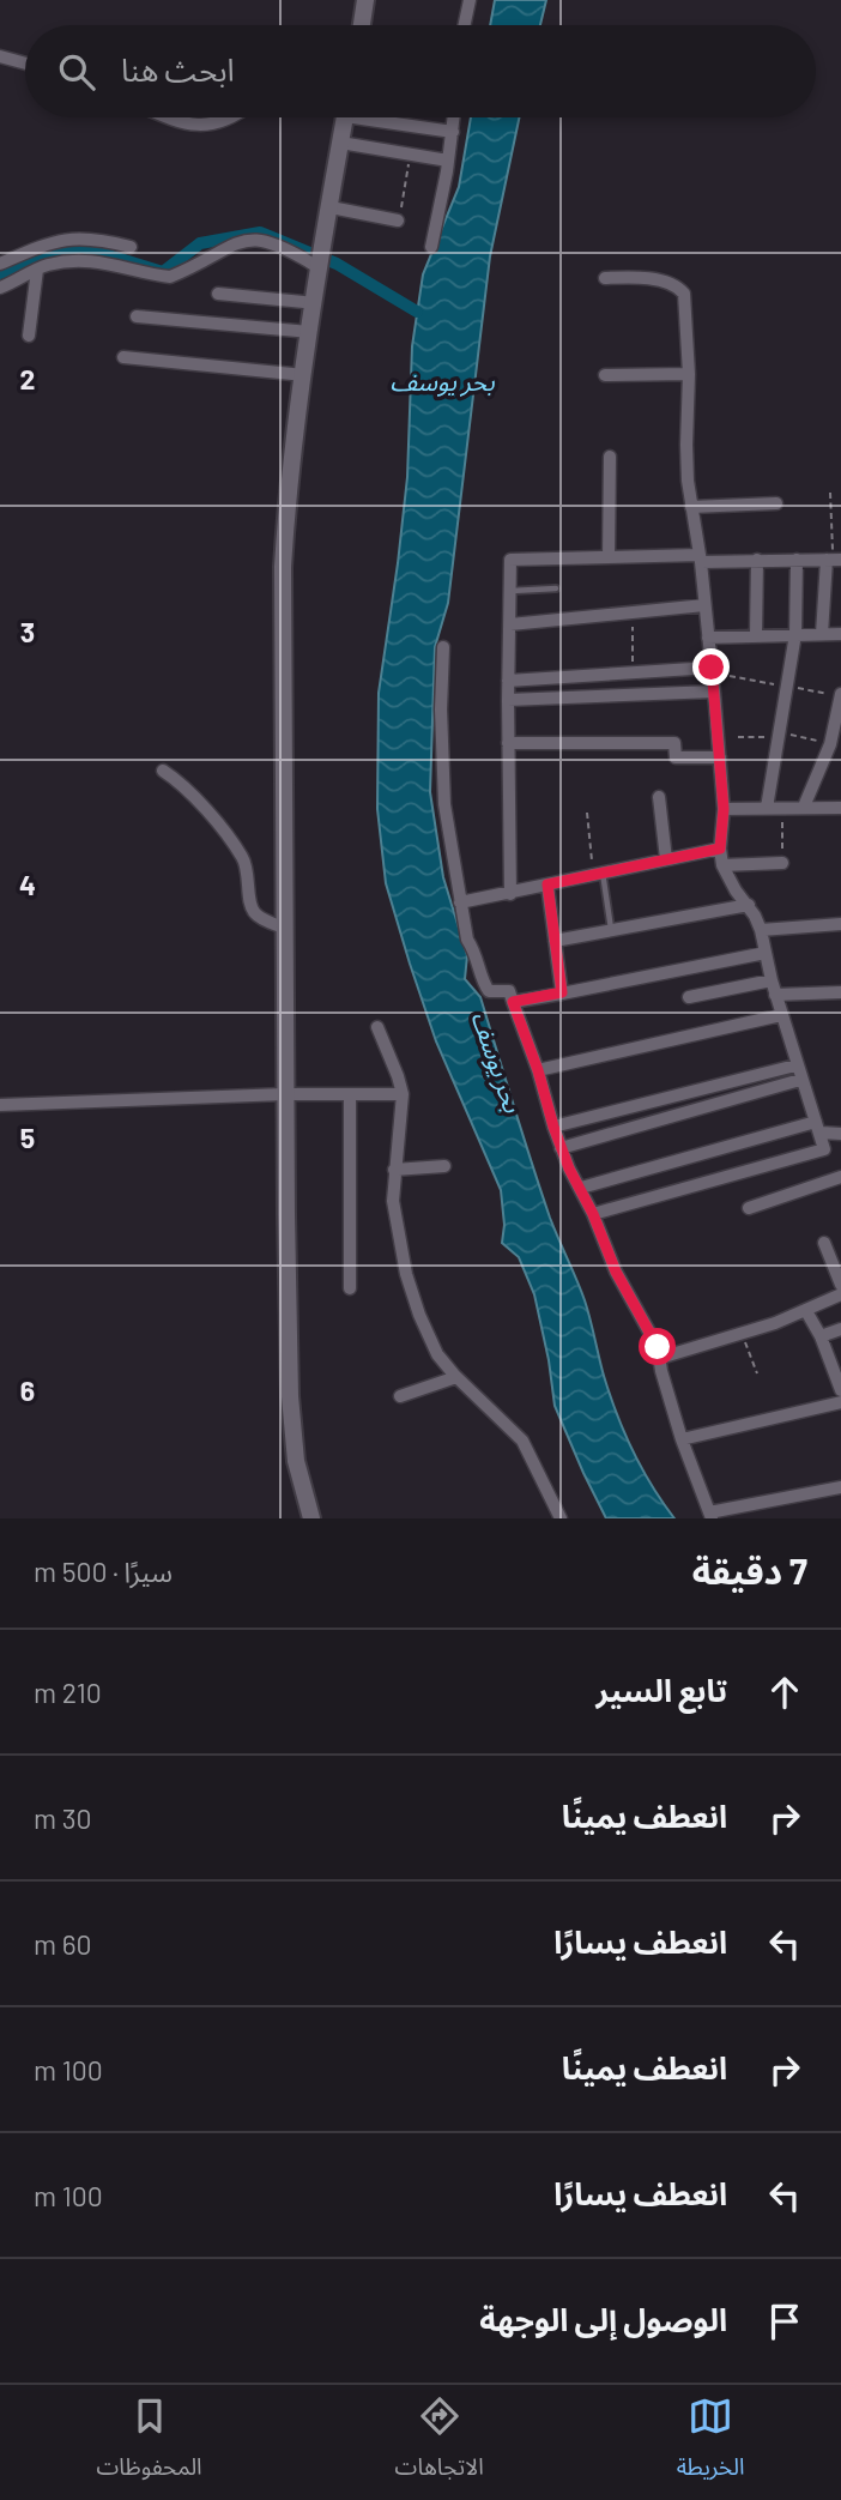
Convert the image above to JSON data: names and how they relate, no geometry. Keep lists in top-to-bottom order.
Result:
{
  "water": ["بحر يوسف"],
  "page": {
    "search": "ابحث هنا",
    "heading": ["7 دقيقة", "سيرًا · 500 m"],
    "list": [
      ["تابع السير", "210 m"],
      ["انعطف يمينًا", "30 m"],
      ["انعطف يسارًا", "60 m"],
      ["انعطف يمينًا", "100 m"],
      ["انعطف يسارًا", "100 m"],
      "الوصول إلى الوجهة"
    ],
    "nav": ["الخريطة", "الاتجاهات", "المحفوظات"]
  },
  "grid": {
    "rows": [
      "2",
      "3",
      "4",
      "5",
      "6"
    ]
  }
}
